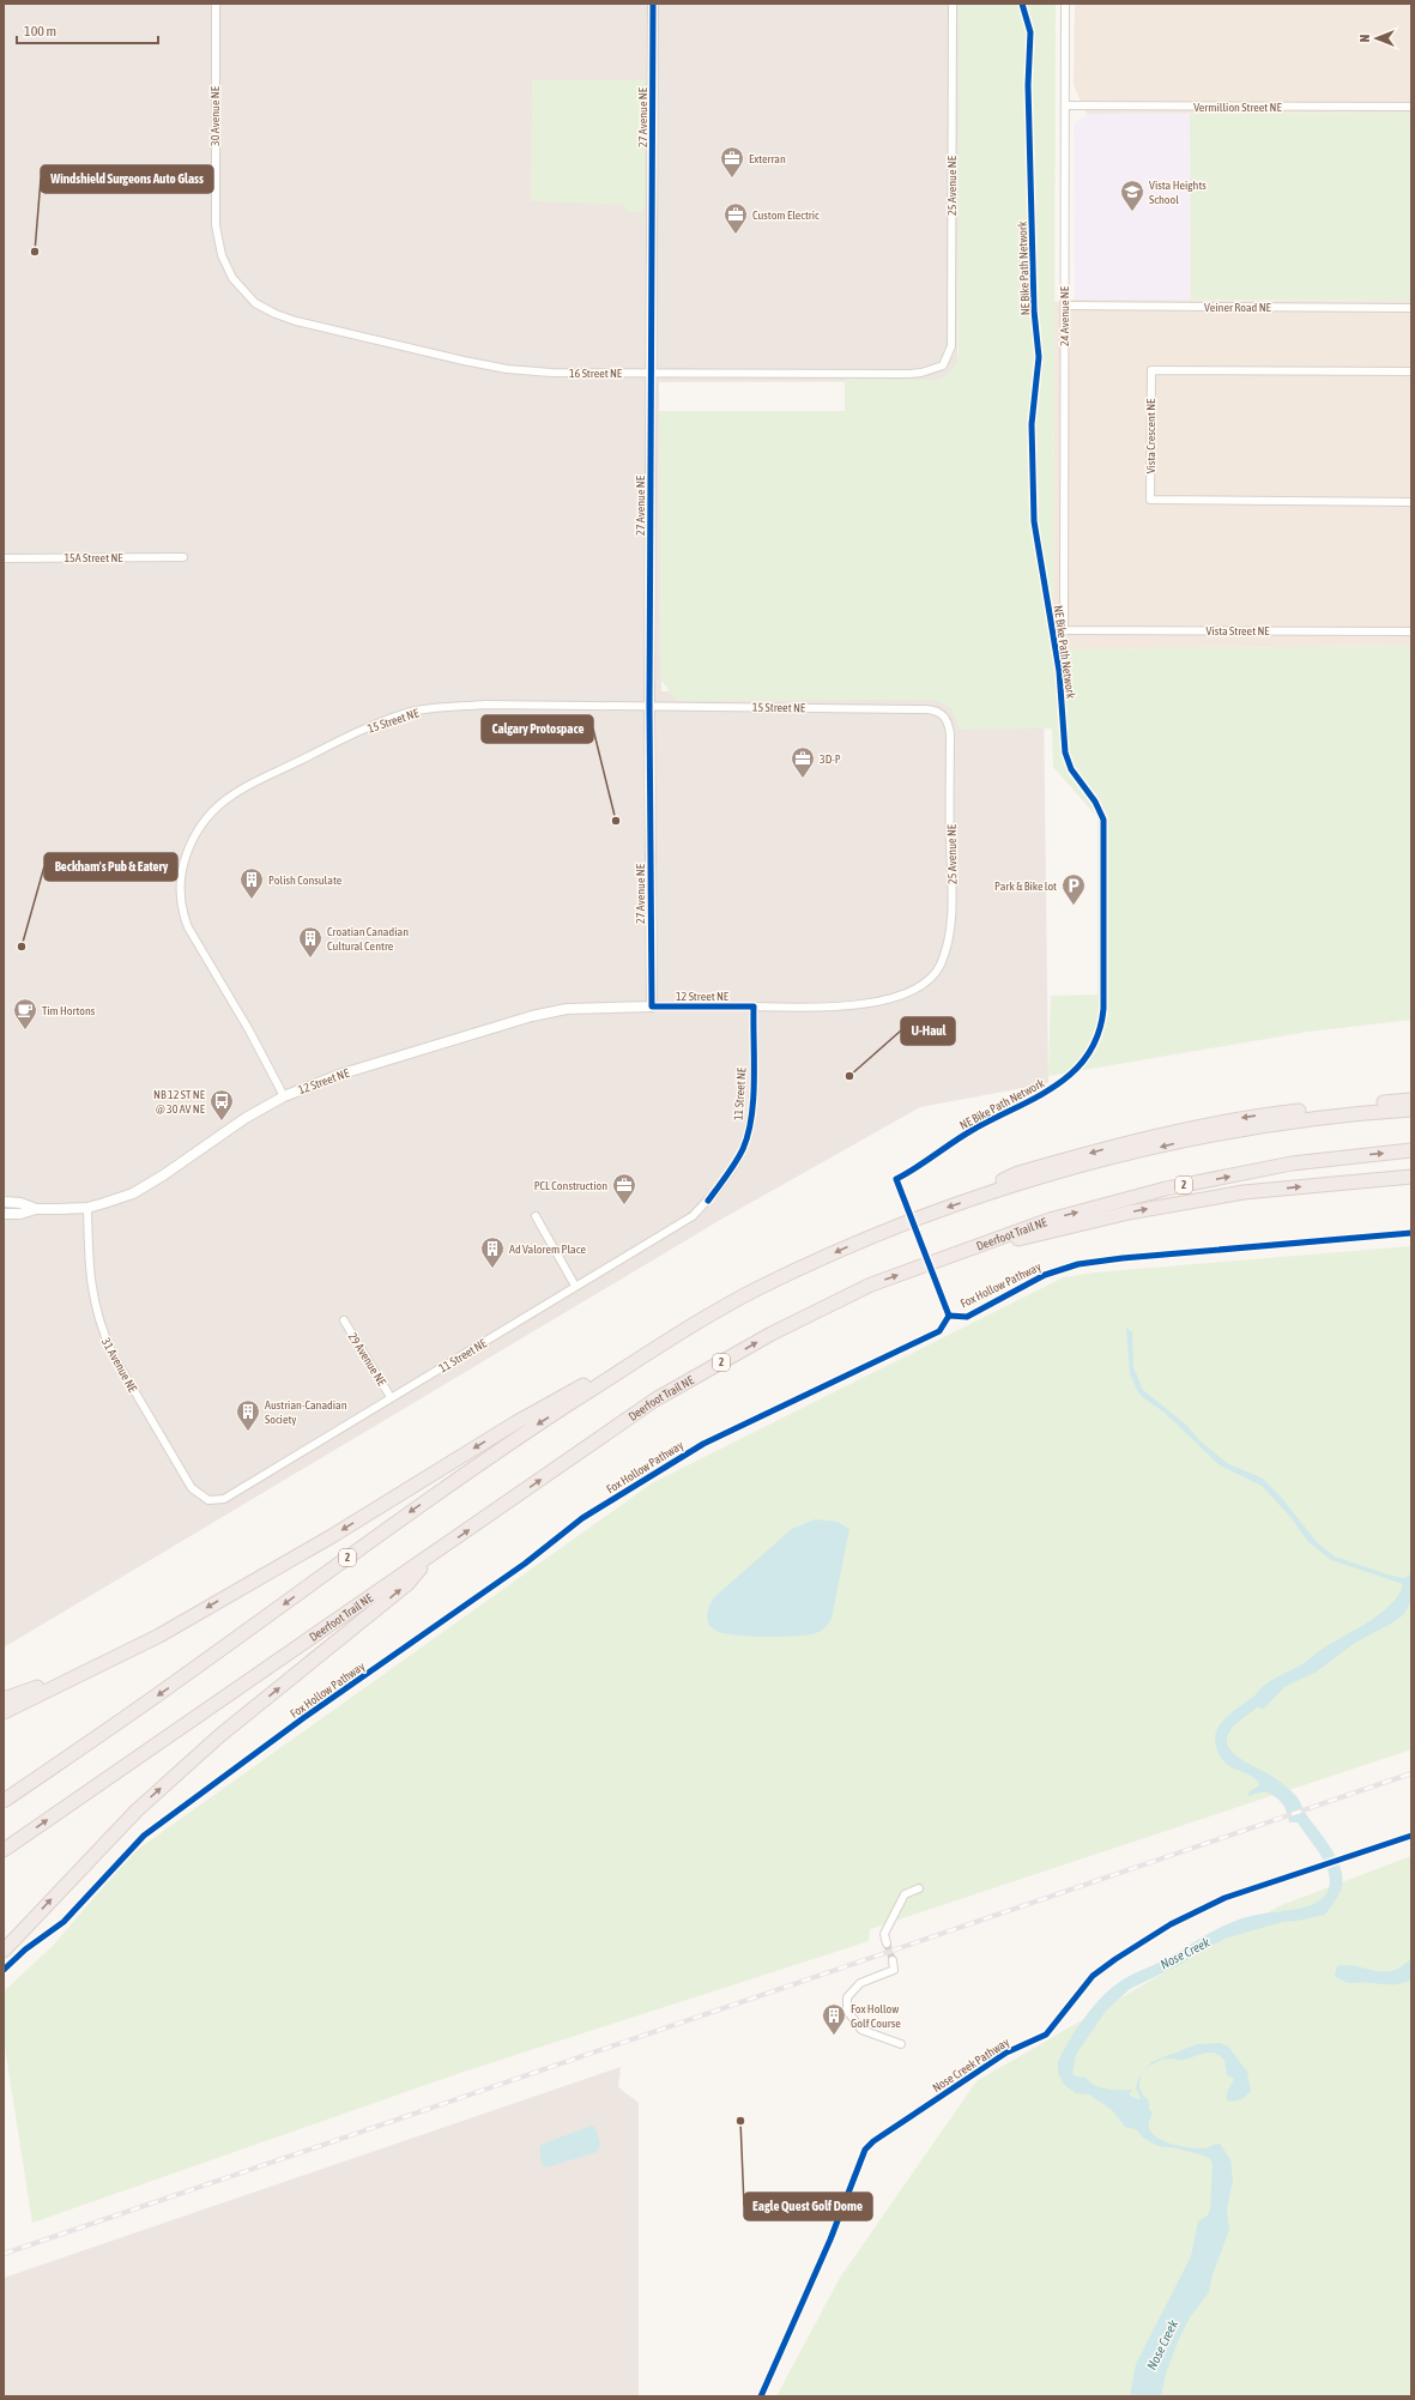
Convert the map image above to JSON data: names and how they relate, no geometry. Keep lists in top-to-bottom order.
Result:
{
  "streets": {
    "highway": ["2", "Deerfoot Trail NE"],
    "street": [
      "Vermillion Street NE",
      "30 Avenue NE",
      "27 Avenue NE",
      "25 Avenue NE",
      "Veiner Road NE",
      "24 Avenue NE",
      "16 Street NE",
      "Vista Crescent NE",
      "15A Street NE",
      "Vista Street NE",
      "15 Street NE",
      "12 Street NE",
      "11 Street NE",
      "29 Avenue NE",
      "31 Avenue NE"
    ],
    "cycle path": ["NE Bike Path Network", "Fox Hollow Pathway", "Nose Creek Pathway"]
  },
  "crossings": [
    ["Vermillion Street NE", "24 Avenue NE"],
    ["30 Avenue NE", "16 Street NE"],
    ["27 Avenue NE", "16 Street NE"],
    ["27 Avenue NE", "15 Street NE"],
    ["27 Avenue NE", "12 Street NE"],
    ["25 Avenue NE", "16 Street NE"],
    ["25 Avenue NE", "15 Street NE"],
    ["25 Avenue NE", "12 Street NE"],
    ["Veiner Road NE", "24 Avenue NE"],
    ["24 Avenue NE", "Vista Street NE"],
    ["15 Street NE", "12 Street NE"],
    ["12 Street NE", "11 Street NE"],
    ["12 Street NE", "31 Avenue NE"],
    ["11 Street NE", "29 Avenue NE"],
    ["11 Street NE", "31 Avenue NE"]
  ],
  "water": ["Nose Creek"],
  "places": {
    "office": [
      "Exterran",
      "Custom Electric",
      "3D-P",
      "PCL Construction"
    ],
    "school or university": ["Vista Heights School"],
    "other": [
      "Windshield Surgeons Auto Glass",
      "Calgary Protospace",
      "Beckham's Pub & Eatery",
      "U-Haul",
      "Eagle Quest Golf Dome"
    ],
    "building": [
      "Polish Consulate",
      "Croatian Canadian Cultural Centre",
      "Ad Valorem Place",
      "Austrian-Canadian Society",
      "Fox Hollow Golf Course"
    ],
    "parking": ["Park & Bike lot"],
    "cafe": ["Tim Hortons"],
    "bus stop": ["NB 12 ST NE @ 30 AV NE"]
  },
  "scale_bar": "100 m",
  "north": "left"
}
